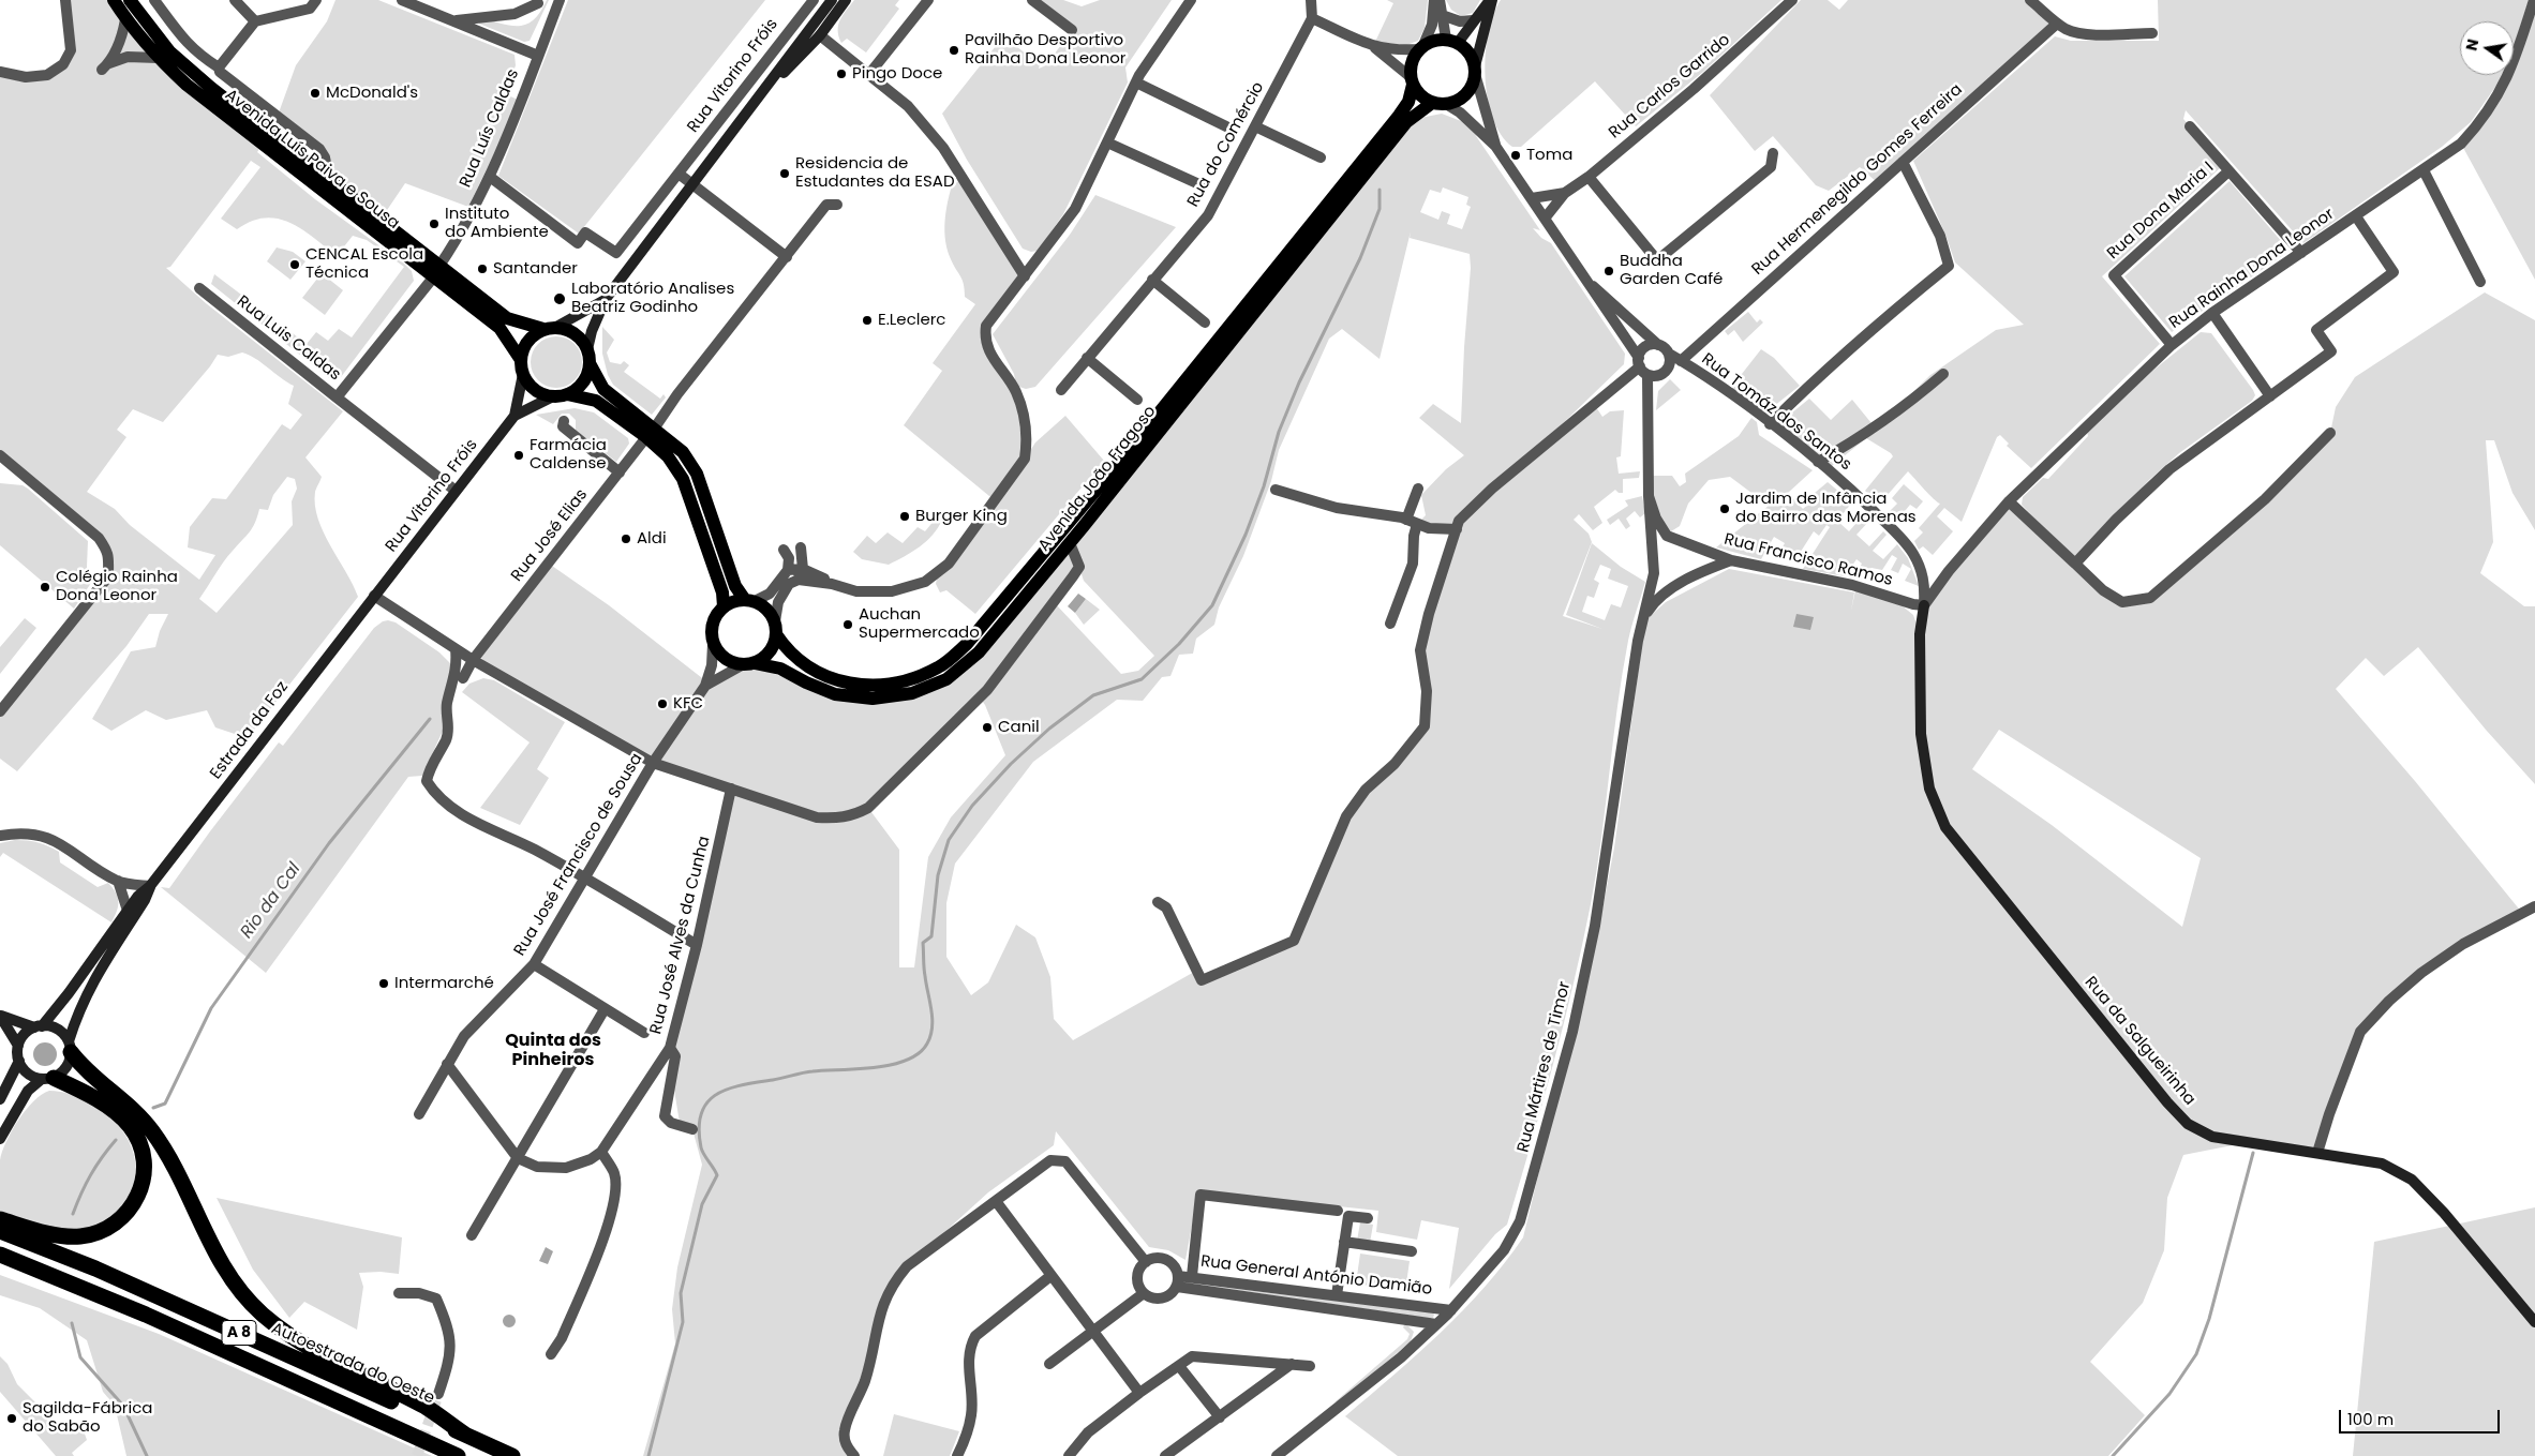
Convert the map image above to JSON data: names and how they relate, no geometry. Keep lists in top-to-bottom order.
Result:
{
  "streets": {
    "highway": ["A 8", "Autoestrada do Oeste"],
    "main road": [
      "Rua Vitorino Fróis",
      "Avenida Luís Paiva e Sousa",
      "Avenida João Fragoso",
      "Estrada da Foz",
      "Rua da Salgueirinha"
    ],
    "street": [
      "Rua Carlos Garrido",
      "Rua Luís Caldas",
      "Rua do Comércio",
      "Rua Hermenegildo Gomes Ferreira",
      "Rua Dona Maria I",
      "Rua Rainha Dona Leonor",
      "Rua Luis Caldas",
      "Rua Tomáz dos Santos",
      "Rua José Elias",
      "Rua Francisco Ramos",
      "Rua José Francisco de Sousa",
      "Rua José Alves da Cunha",
      "Rua Mártires de Timor",
      "Rua General António Damião"
    ]
  },
  "crossings": [
    ["Rua Vitorino Fróis", "Rua Luís Caldas"],
    ["Rua Vitorino Fróis", "Avenida Luís Paiva e Sousa"],
    ["Rua Vitorino Fróis", "Estrada da Foz"],
    ["Rua Luís Caldas", "Avenida Luís Paiva e Sousa"],
    ["Rua Luís Caldas", "Rua Luis Caldas"],
    ["Avenida Luís Paiva e Sousa", "Rua Luis Caldas"],
    ["Rua Hermenegildo Gomes Ferreira", "Rua Tomáz dos Santos"],
    ["Rua Dona Maria I", "Rua Rainha Dona Leonor"],
    ["Rua Rainha Dona Leonor", "Rua Tomáz dos Santos"],
    ["Rua Rainha Dona Leonor", "Rua Francisco Ramos"],
    ["Rua Rainha Dona Leonor", "Rua da Salgueirinha"],
    ["Rua Tomáz dos Santos", "Rua Francisco Ramos"],
    ["Rua Tomáz dos Santos", "Rua da Salgueirinha"],
    ["Avenida João Fragoso", "Rua José Francisco de Sousa"],
    ["Rua Francisco Ramos", "Rua da Salgueirinha"],
    ["Rua Francisco Ramos", "Rua Mártires de Timor"],
    ["Rua Mártires de Timor", "Rua General António Damião"]
  ],
  "districts": ["Quinta dos Pinheiros"],
  "water": ["Rio da Cal"],
  "places": [
    "Pavilhão Desportivo Rainha Dona Leonor",
    "Pingo Doce",
    "McDonald's",
    "Toma",
    "Residencia de Estudantes da ESAD",
    "Instituto do Ambiente",
    "CENCAL Escola Técnica",
    "Santander",
    "Buddha Garden Café",
    "Laboratório Analises Beatriz Godinho",
    "E.Leclerc",
    "Farmácia Caldense",
    "Jardim de Infância do Bairro das Morenas",
    "Burger King",
    "Aldi",
    "Colégio Rainha Dona Leonor",
    "Auchan Supermercado",
    "KFC",
    "Canil",
    "Intermarché",
    "Sagilda-Fábrica do Sabão"
  ],
  "scale_bar": "100 m",
  "north": "left"
}
